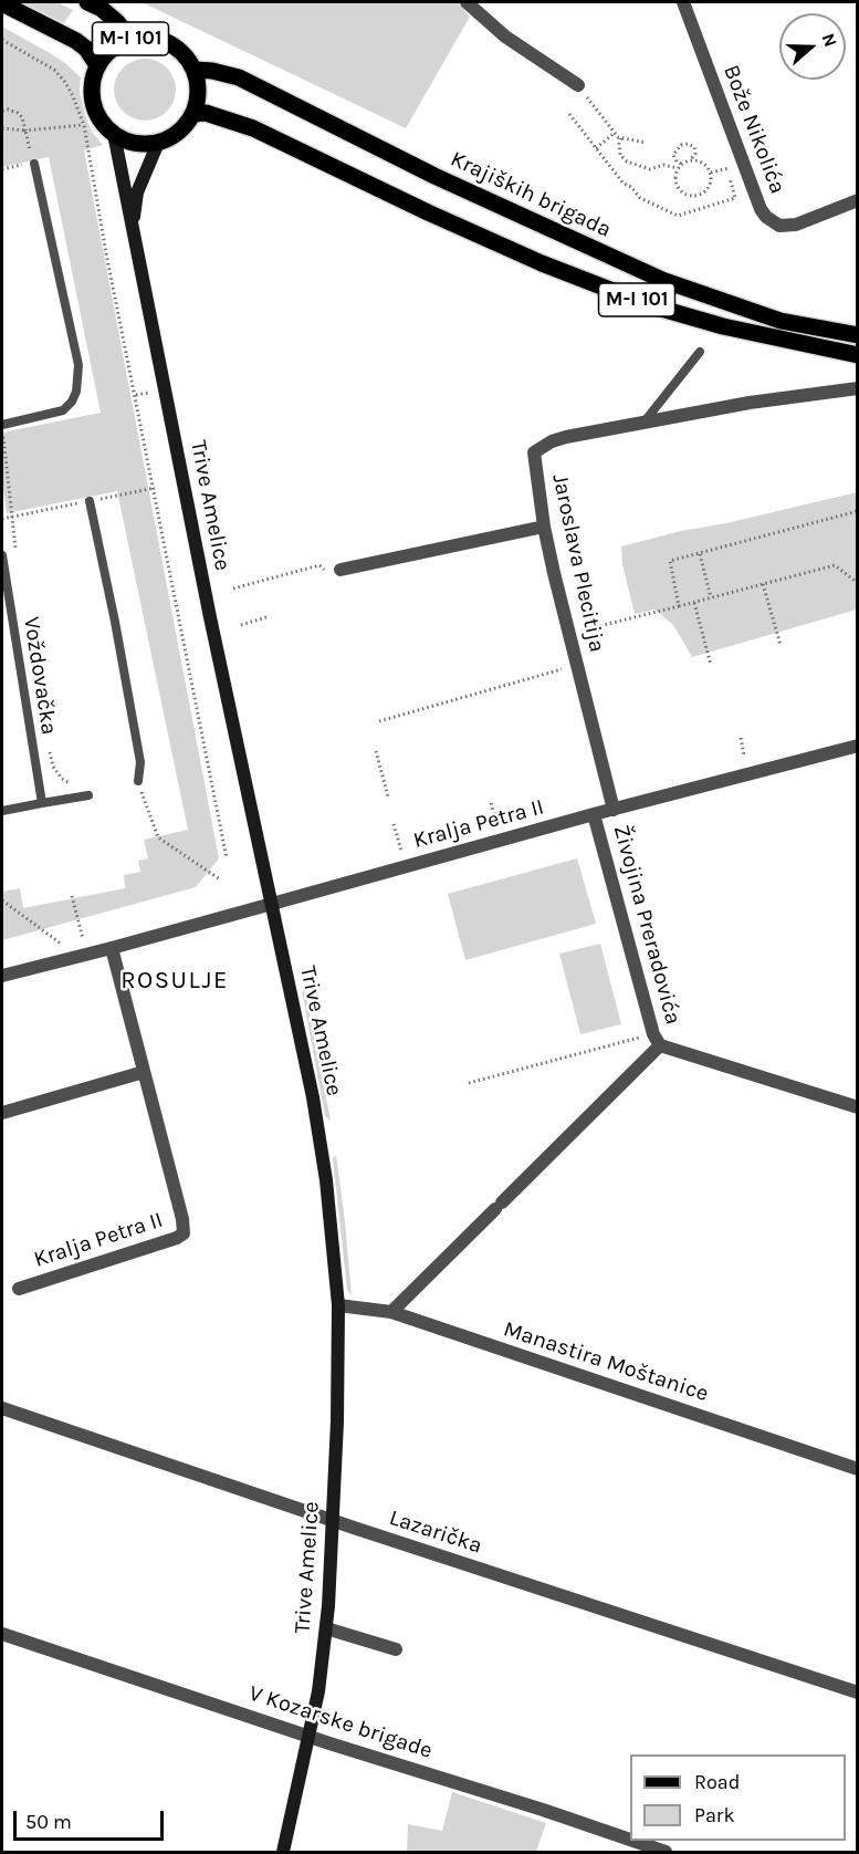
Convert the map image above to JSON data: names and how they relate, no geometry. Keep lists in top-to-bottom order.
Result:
{
  "streets": {
    "main road": ["M-I 101", "Krajiških brigada", "Trive Amelice"],
    "street": [
      "Bože Nikolića",
      "Jaroslava Plecitija",
      "Kralja Petra II",
      "Živojina Preradovića",
      "Manastira Moštanice",
      "Lazarička",
      "V Kozarske brigade"
    ],
    "lane": ["Voždovačka"]
  },
  "crossings": [
    ["M-I 101", "Krajiških brigada"],
    ["M-I 101", "Trive Amelice"],
    ["Krajiških brigada", "Trive Amelice"],
    ["Trive Amelice", "Kralja Petra II"],
    ["Trive Amelice", "Manastira Moštanice"],
    ["Trive Amelice", "Lazarička"],
    ["Trive Amelice", "V Kozarske brigade"],
    ["Jaroslava Plecitija", "Kralja Petra II"],
    ["Kralja Petra II", "Živojina Preradovića"],
    ["Živojina Preradovića", "Manastira Moštanice"]
  ],
  "districts": ["ROSULJE"],
  "legend": ["Road", "Park"],
  "scale_bar": "50 m",
  "north": "right"
}
